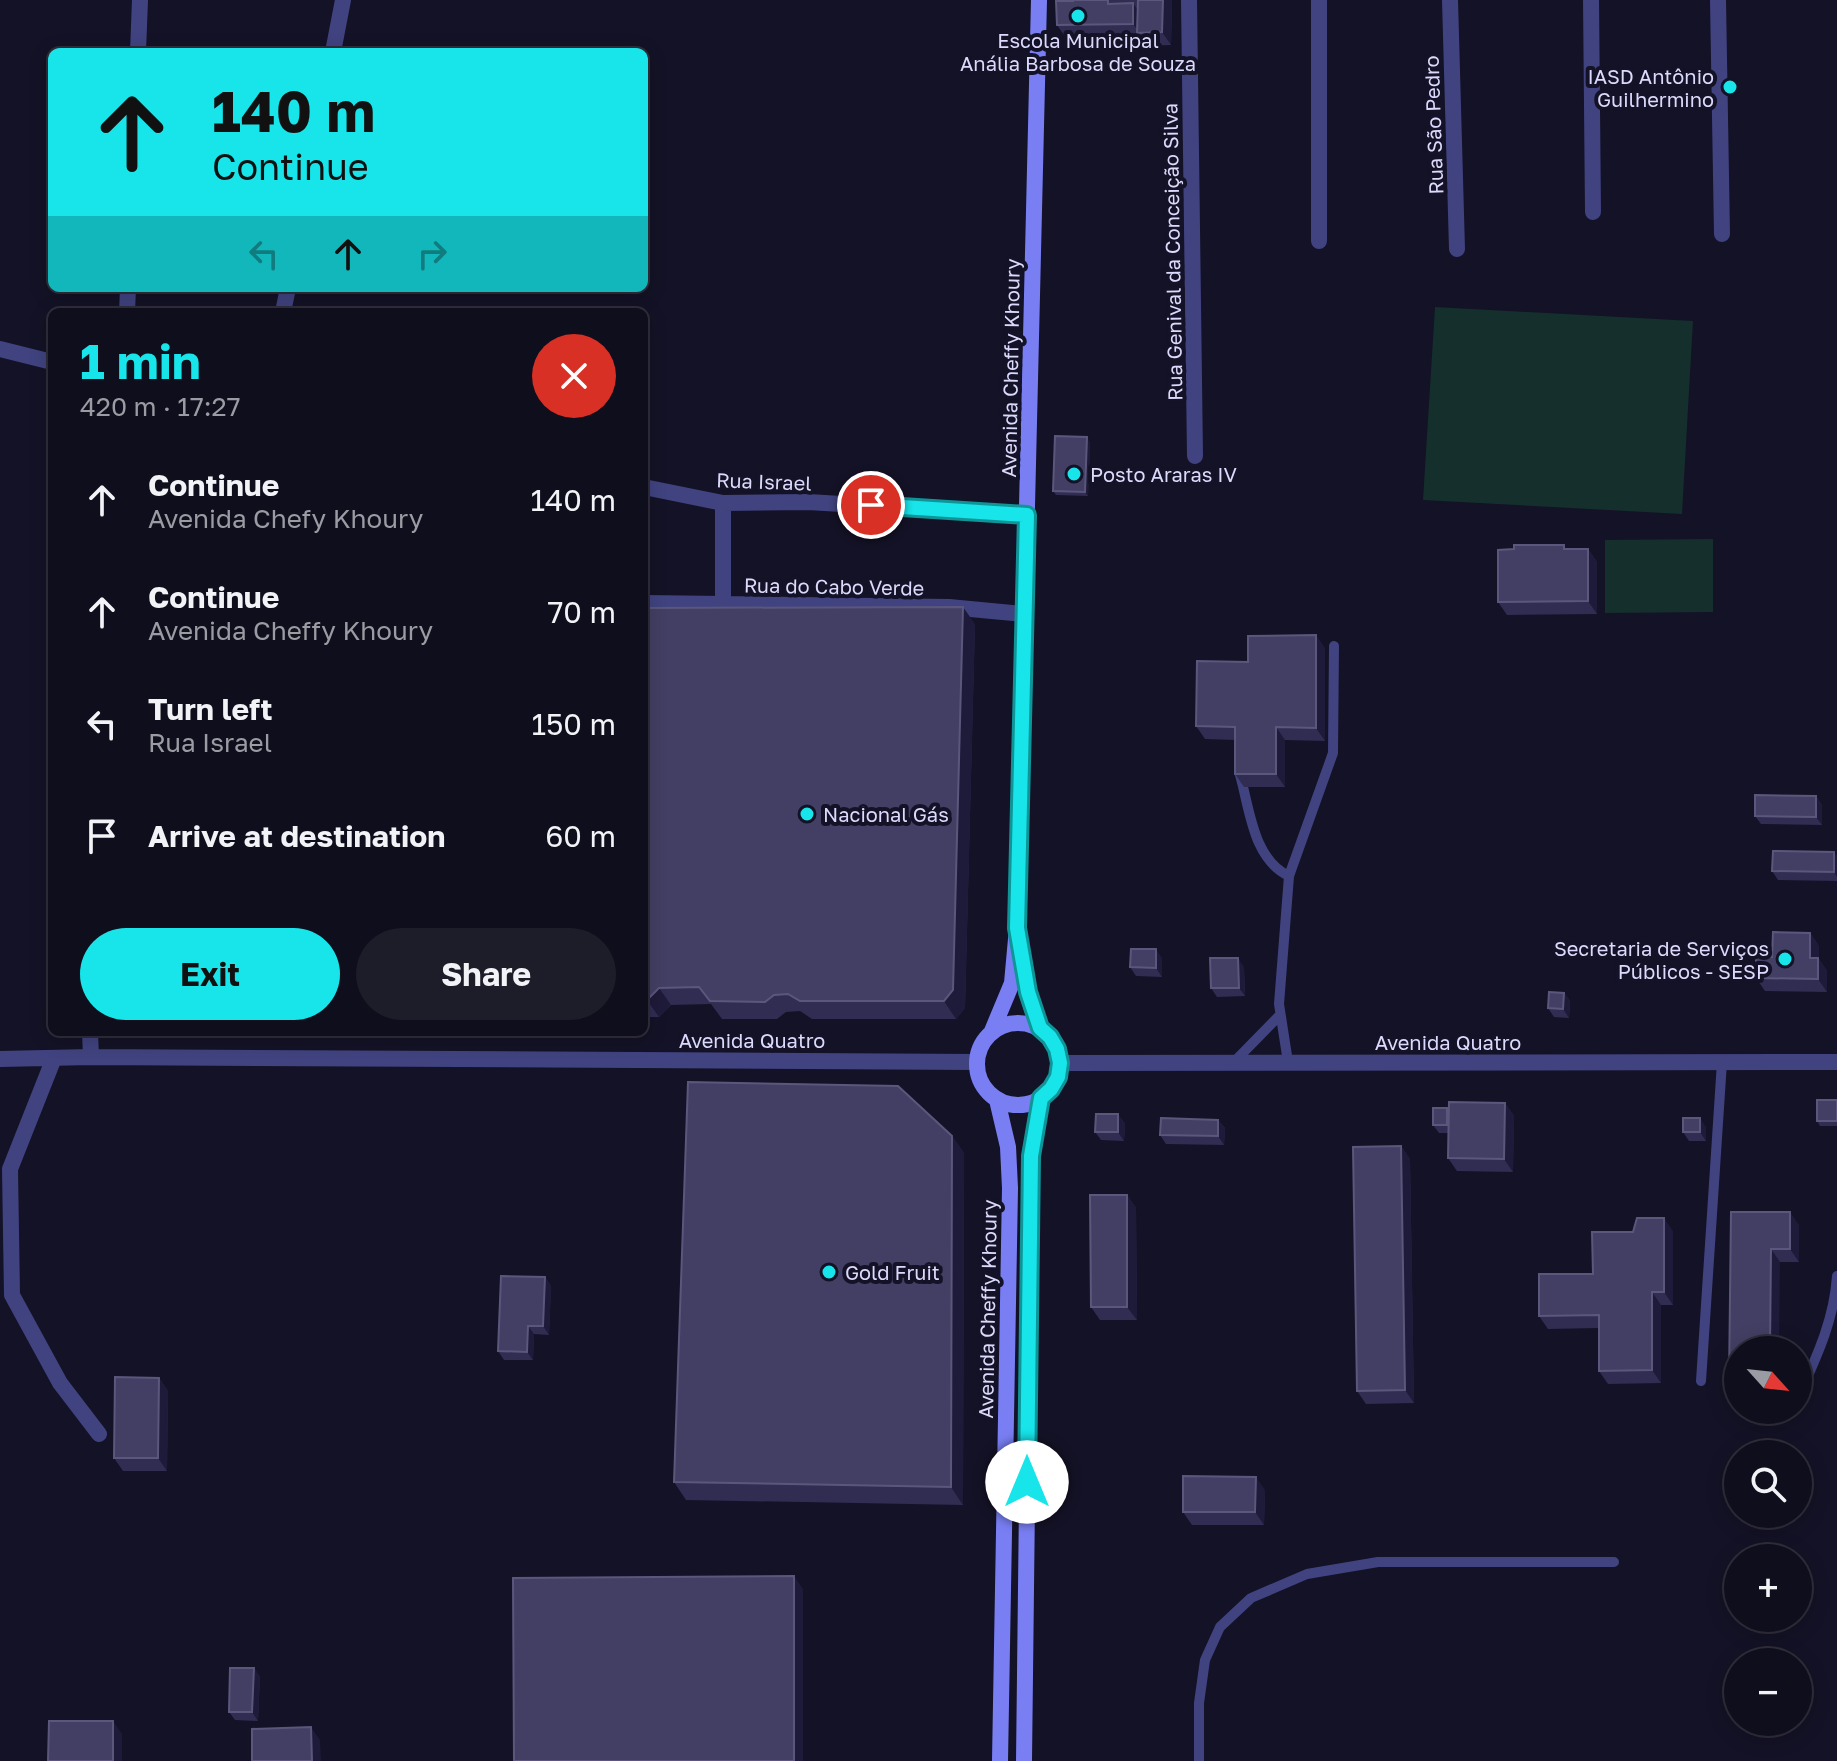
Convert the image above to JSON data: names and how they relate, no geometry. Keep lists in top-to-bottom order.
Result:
{
  "streets": {
    "main road": ["Avenida Cheffy Khoury"],
    "street": [
      "Rua São Pedro",
      "Rua Genival da Conceição Silva",
      "Rua Israel",
      "Rua do Cabo Verde",
      "Avenida Quatro"
    ]
  },
  "crossings": [
    ["Avenida Cheffy Khoury", "Rua Israel"],
    ["Avenida Cheffy Khoury", "Rua do Cabo Verde"],
    ["Avenida Cheffy Khoury", "Avenida Quatro"]
  ],
  "places": [
    "Escola Municipal Anália Barbosa de Souza",
    "IASD Antônio Guilhermino",
    "Posto Araras IV",
    "Nacional Gás",
    "Secretaria de Serviços Públicos - SESP",
    "Gold Fruit"
  ],
  "north": "bottom right",
  "page": {
    "turn": ["140 m", "Continue"],
    "heading": ["1 min", "420 m · 17:27"],
    "list": [
      {
        "name": "Continue",
        "note": "Avenida Chefy Khoury",
        "value": "140 m"
      },
      {
        "name": "Continue",
        "note": "Avenida Cheffy Khoury",
        "value": "70 m"
      },
      {
        "name": "Turn left",
        "note": "Rua Israel",
        "value": "150 m"
      },
      {
        "name": "Arrive at destination",
        "value": "60 m"
      }
    ],
    "buttons": ["Exit", "Share"],
    "map_buttons": ["+", "−"]
  }
}
